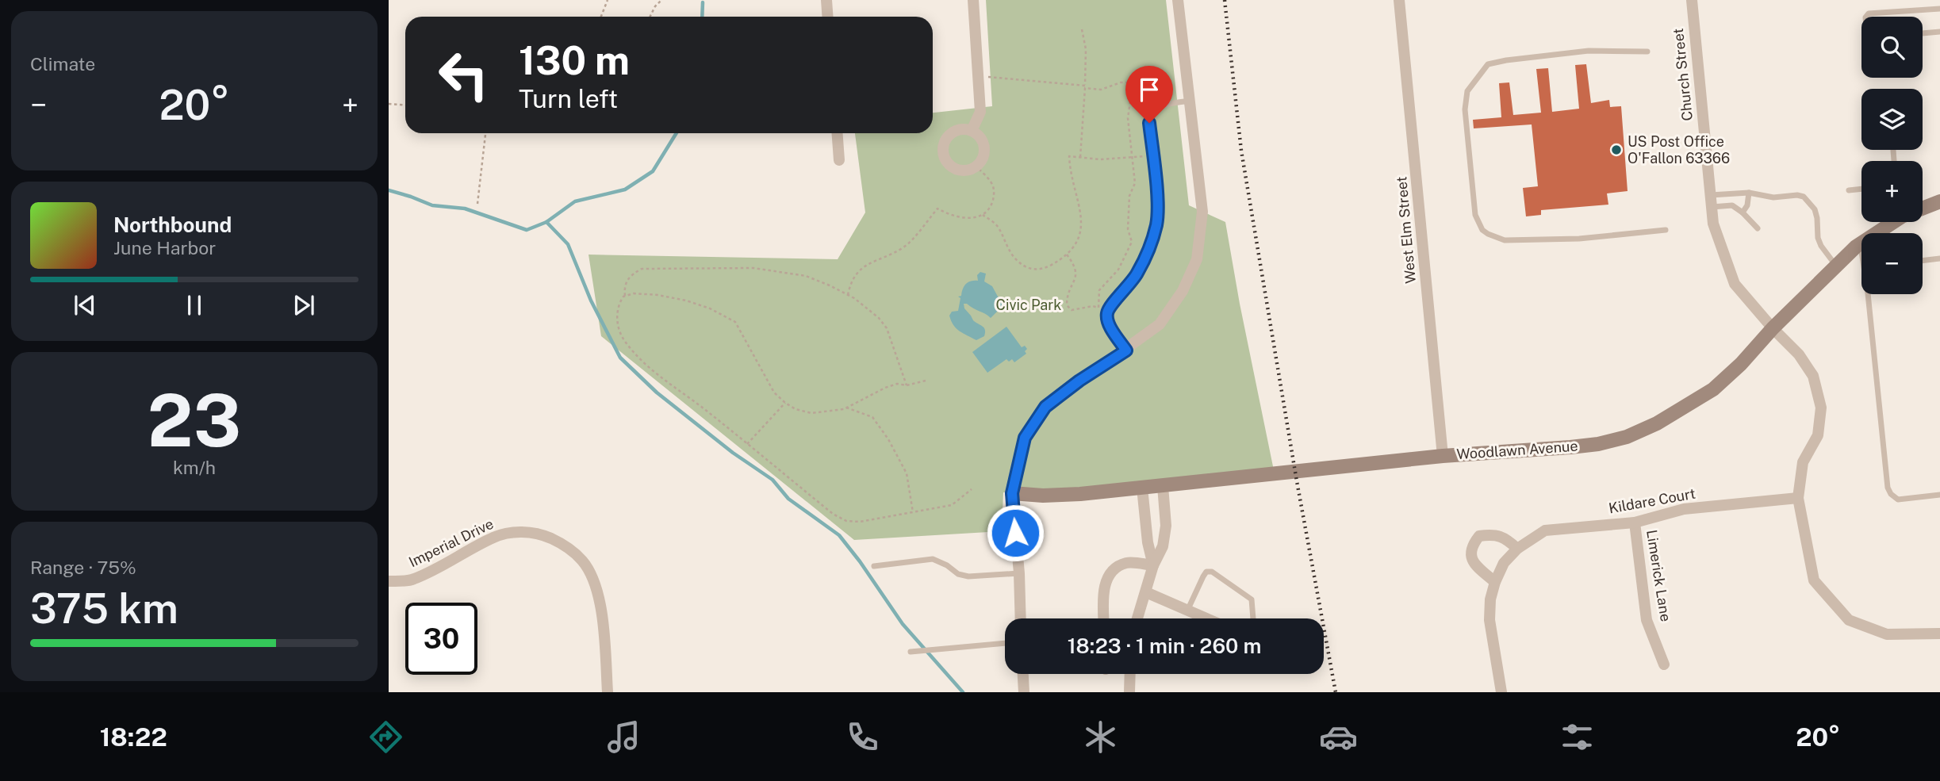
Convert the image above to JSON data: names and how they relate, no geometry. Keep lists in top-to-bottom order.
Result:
{
  "streets": {
    "street": [
      "Church Street",
      "West Elm Street",
      "Woodlawn Avenue",
      "Kildare Court",
      "Imperial Drive",
      "Limerick Lane"
    ]
  },
  "crossings": [
    ["Church Street", "Woodlawn Avenue"],
    ["Church Street", "Kildare Court"],
    ["West Elm Street", "Woodlawn Avenue"],
    ["Kildare Court", "Limerick Lane"]
  ],
  "parks": ["Civic Park"],
  "places": ["US Post Office O'Fallon 63366"],
  "page": {
    "tile": [
      "Climate",
      ["23", "km/h"],
      ["Range · 75%", "375 km"]
    ],
    "map_buttons": ["+", "−"],
    "turn": ["130 m", "Turn left"],
    "heat": ["−", "20°", "+"],
    "song": ["Northbound", "June Harbor"],
    "limit": "30",
    "trip": "18:23 · 1 min · 260 m",
    "tabs": ["18:22", "20°"]
  }
}
